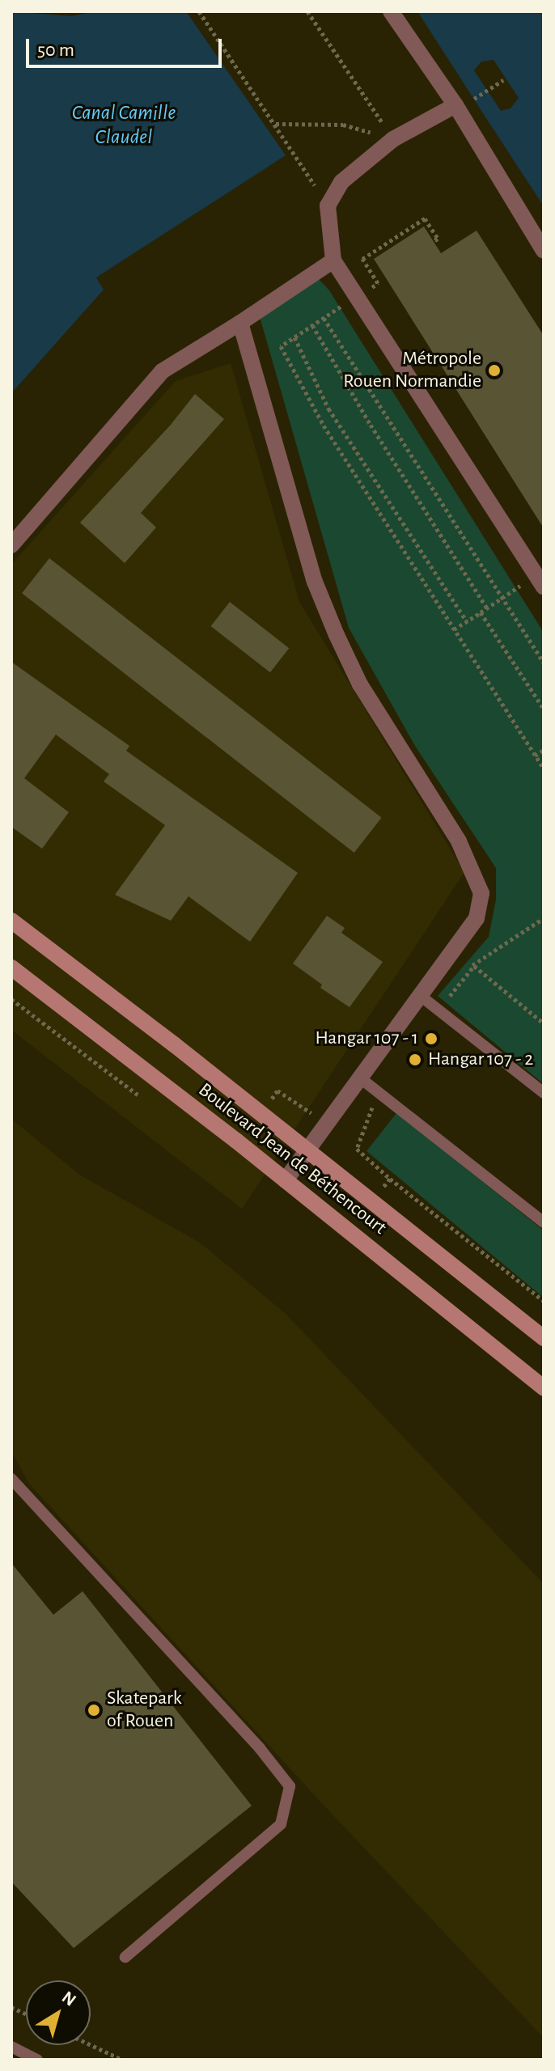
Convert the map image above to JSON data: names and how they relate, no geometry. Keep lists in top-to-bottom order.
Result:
{
  "streets": {
    "main road": ["Boulevard Jean de Béthencourt"]
  },
  "water": ["Canal Camille Claudel"],
  "places": [
    "Métropole Rouen Normandie",
    "Hangar 107 - 1",
    "Hangar 107 - 2",
    "Skatepark of Rouen"
  ],
  "scale_bar": "50 m",
  "north": "top right"
}
